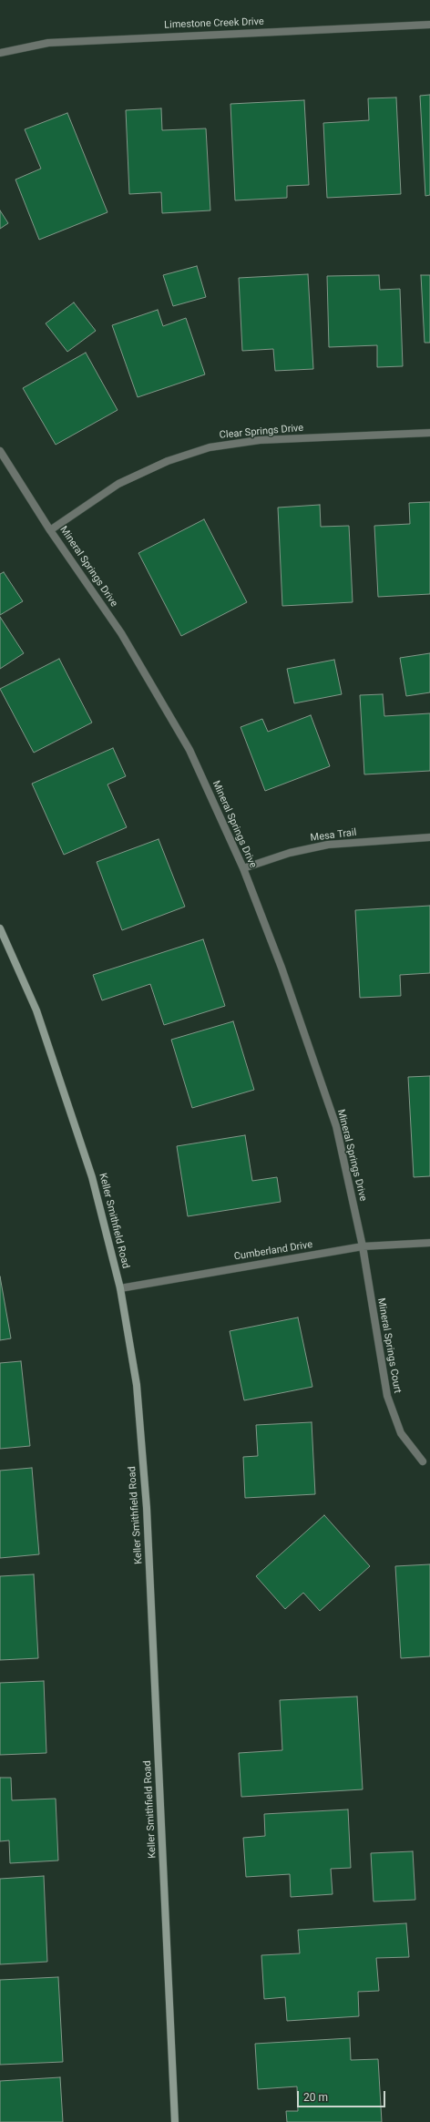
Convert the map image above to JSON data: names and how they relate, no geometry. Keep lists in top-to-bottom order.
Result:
{
  "streets": {
    "main road": ["Keller Smithfield Road"],
    "street": [
      "Limestone Creek Drive",
      "Clear Springs Drive",
      "Mineral Springs Drive",
      "Mesa Trail",
      "Cumberland Drive",
      "Mineral Springs Court"
    ]
  },
  "crossings": [
    ["Clear Springs Drive", "Mineral Springs Drive"],
    ["Mineral Springs Drive", "Mesa Trail"],
    ["Mineral Springs Drive", "Cumberland Drive"],
    ["Mineral Springs Drive", "Mineral Springs Court"],
    ["Keller Smithfield Road", "Cumberland Drive"],
    ["Cumberland Drive", "Mineral Springs Court"]
  ],
  "scale_bar": "20 m"
}
